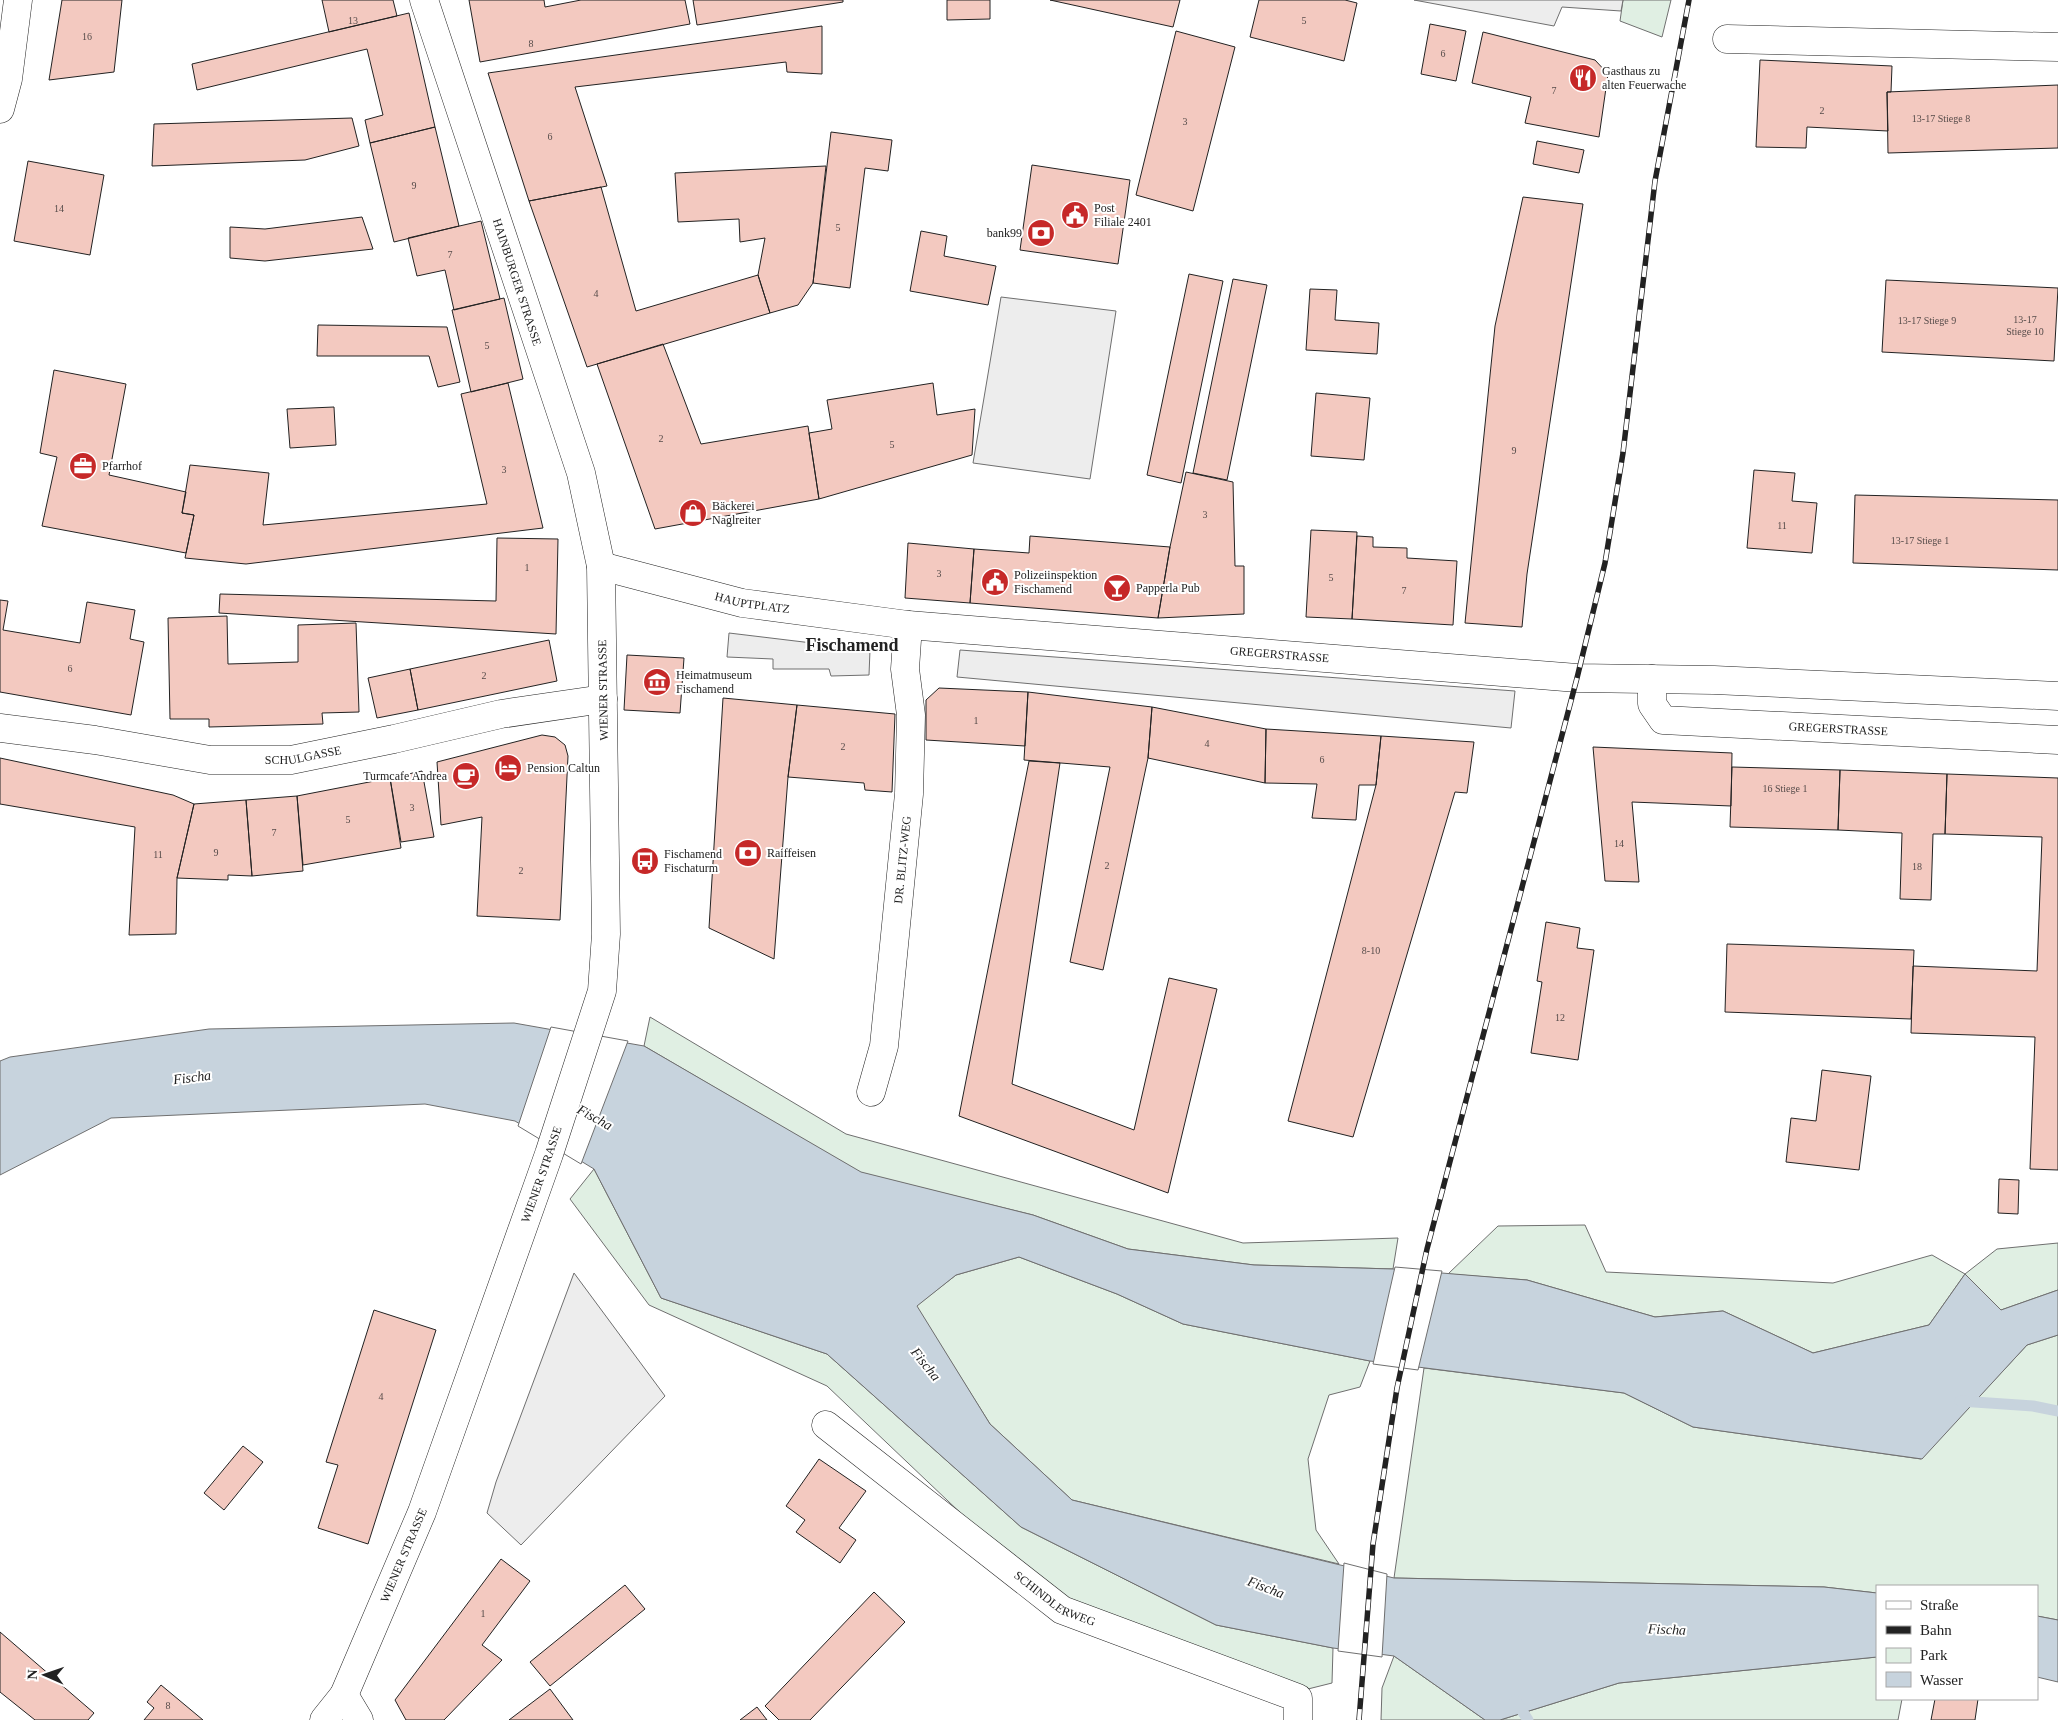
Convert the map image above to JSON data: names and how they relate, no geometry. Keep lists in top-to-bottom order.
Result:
{
  "streets": {
    "street": [
      "HAINBURGER STRASSE",
      "HAUPTPLATZ",
      "GREGERSTRASSE",
      "WIENER STRASSE",
      "SCHULGASSE",
      "DR. BLITZ-WEG",
      "SCHINDLERWEG"
    ]
  },
  "crossings": [
    ["HAINBURGER STRASSE", "HAUPTPLATZ"],
    ["HAINBURGER STRASSE", "WIENER STRASSE"],
    ["HAUPTPLATZ", "GREGERSTRASSE"],
    ["HAUPTPLATZ", "WIENER STRASSE"],
    ["HAUPTPLATZ", "DR. BLITZ-WEG"],
    ["GREGERSTRASSE", "DR. BLITZ-WEG"],
    ["WIENER STRASSE", "SCHULGASSE"]
  ],
  "districts": ["Fischamend"],
  "water": ["Fischa"],
  "places": {
    "restaurant": ["Gasthaus zu alten Feuerwache"],
    "public building": ["Post Filiale 2401", "Polizeiinspektion Fischamend"],
    "bank": ["bank99", "Raiffeisen"],
    "office": ["Pfarrhof"],
    "shop": ["Bäckerei Naglreiter"],
    "bar": ["Papperla Pub"],
    "museum": ["Heimatmuseum Fischamend"],
    "hotel": ["Pension Caltun"],
    "cafe": ["Turmcafe Andrea"],
    "bus stop": ["Fischamend Fischaturm"]
  },
  "house_numbers": [
    "13",
    "5",
    "16",
    "8",
    "6",
    "7",
    "2",
    "13-17 Stiege 8",
    "3",
    "6",
    "9",
    "14",
    "5",
    "7",
    "4",
    "13-17 Stiege 10",
    "13-17 Stiege 9",
    "5",
    "2",
    "5",
    "9",
    "3",
    "3",
    "11",
    "13-17 Stiege 1",
    "1",
    "3",
    "5",
    "7",
    "6",
    "2",
    "1",
    "4",
    "2",
    "6",
    "16 Stiege 1",
    "3",
    "5",
    "7",
    "14",
    "9",
    "11",
    "2",
    "18",
    "2",
    "8-10",
    "12",
    "4",
    "1",
    "8"
  ],
  "legend": [
    "Straße",
    "Bahn",
    "Park",
    "Wasser"
  ],
  "north": "left"
}
